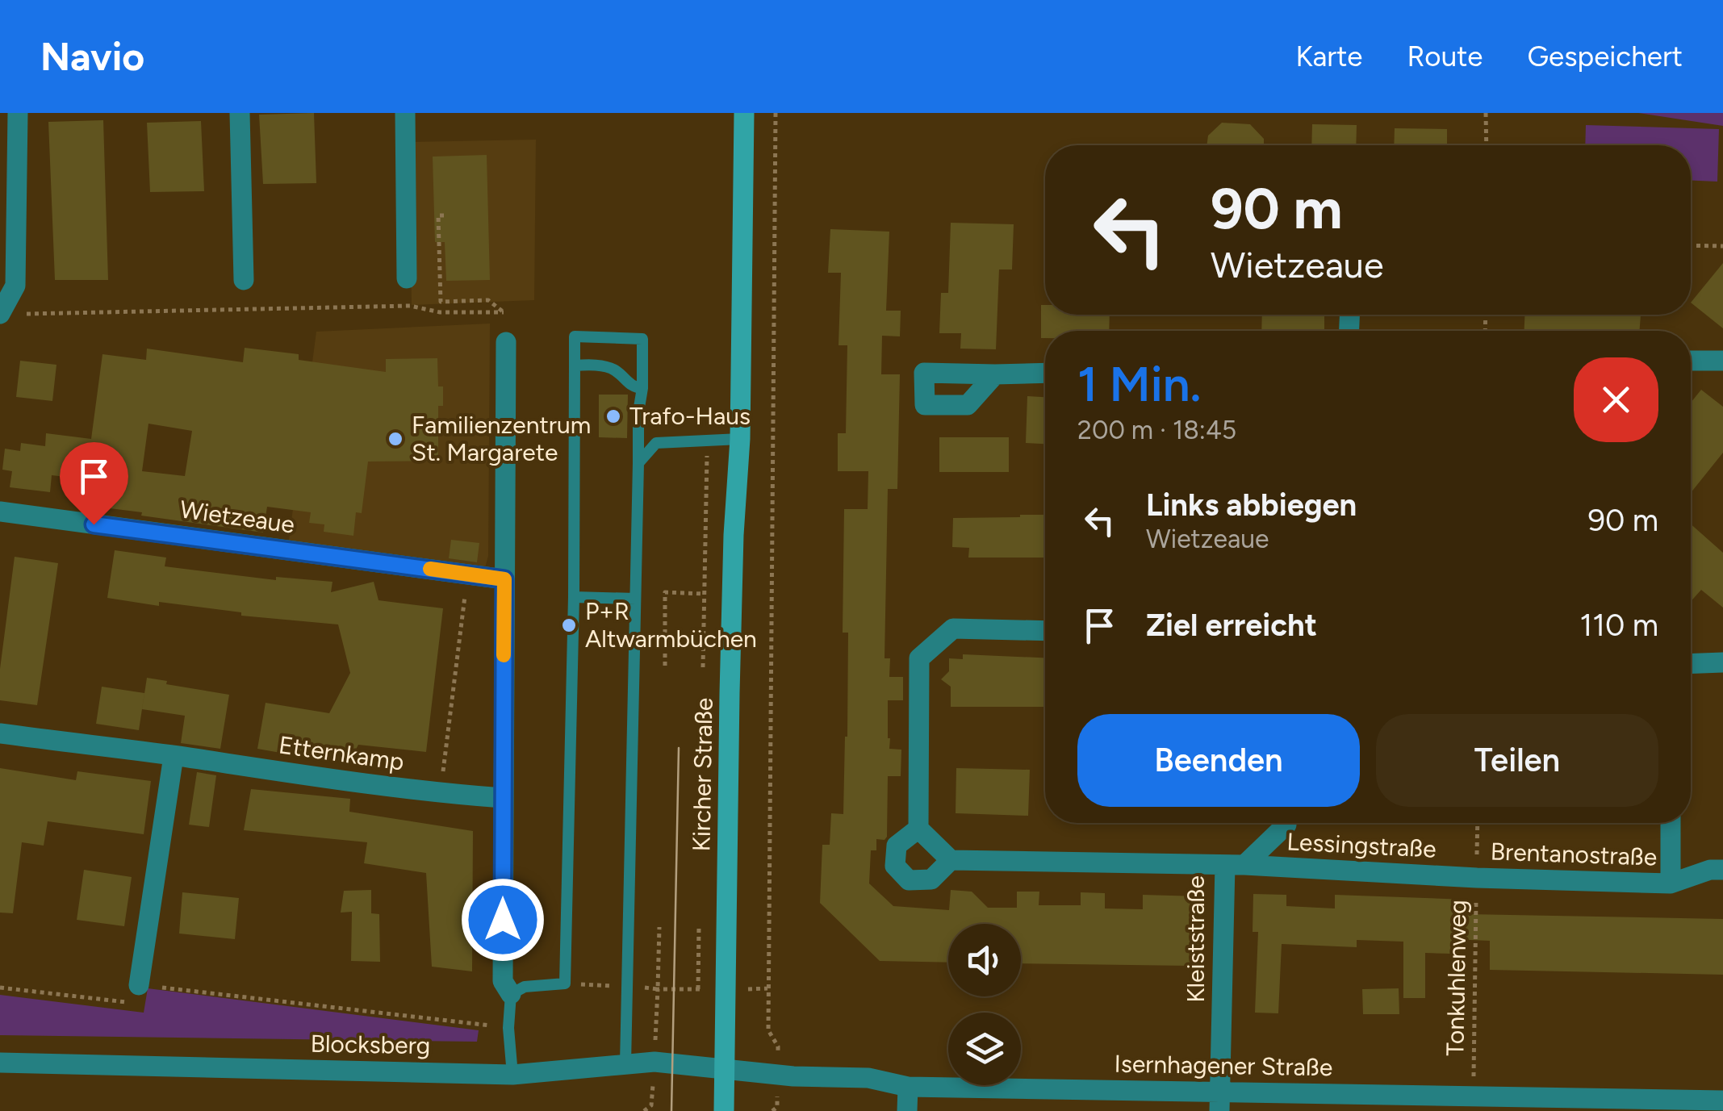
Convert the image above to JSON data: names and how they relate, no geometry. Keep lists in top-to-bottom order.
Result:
{
  "streets": {
    "main road": ["Kircher Straße"],
    "street": [
      "Wietzeaue",
      "Etternkamp",
      "Lessingstraße",
      "Brentanostraße",
      "Kleiststraße",
      "Blocksberg",
      "Isernhagener Straße"
    ],
    "path": ["Tonkuhlenweg"]
  },
  "crossings": [
    ["Kircher Straße", "Blocksberg"],
    ["Kircher Straße", "Isernhagener Straße"],
    ["Lessingstraße", "Brentanostraße"],
    ["Lessingstraße", "Kleiststraße"],
    ["Lessingstraße", "Tonkuhlenweg"],
    ["Brentanostraße", "Tonkuhlenweg"],
    ["Kleiststraße", "Isernhagener Straße"],
    ["Tonkuhlenweg", "Isernhagener Straße"],
    ["Blocksberg", "Isernhagener Straße"]
  ],
  "places": ["Trafo-Haus", "Familienzentrum St. Margarete", "P+R Altwarmbüchen"],
  "page": {
    "header": "Navio",
    "nav": ["Karte", "Route", "Gespeichert"],
    "turn": ["90 m", "Wietzeaue"],
    "heading": ["1 Min.", "200 m · 18:45"],
    "list": [
      {
        "name": "Links abbiegen",
        "note": "Wietzeaue",
        "value": "90 m"
      },
      {
        "name": "Ziel erreicht",
        "value": "110 m"
      }
    ],
    "buttons": ["Beenden", "Teilen"]
  }
}
